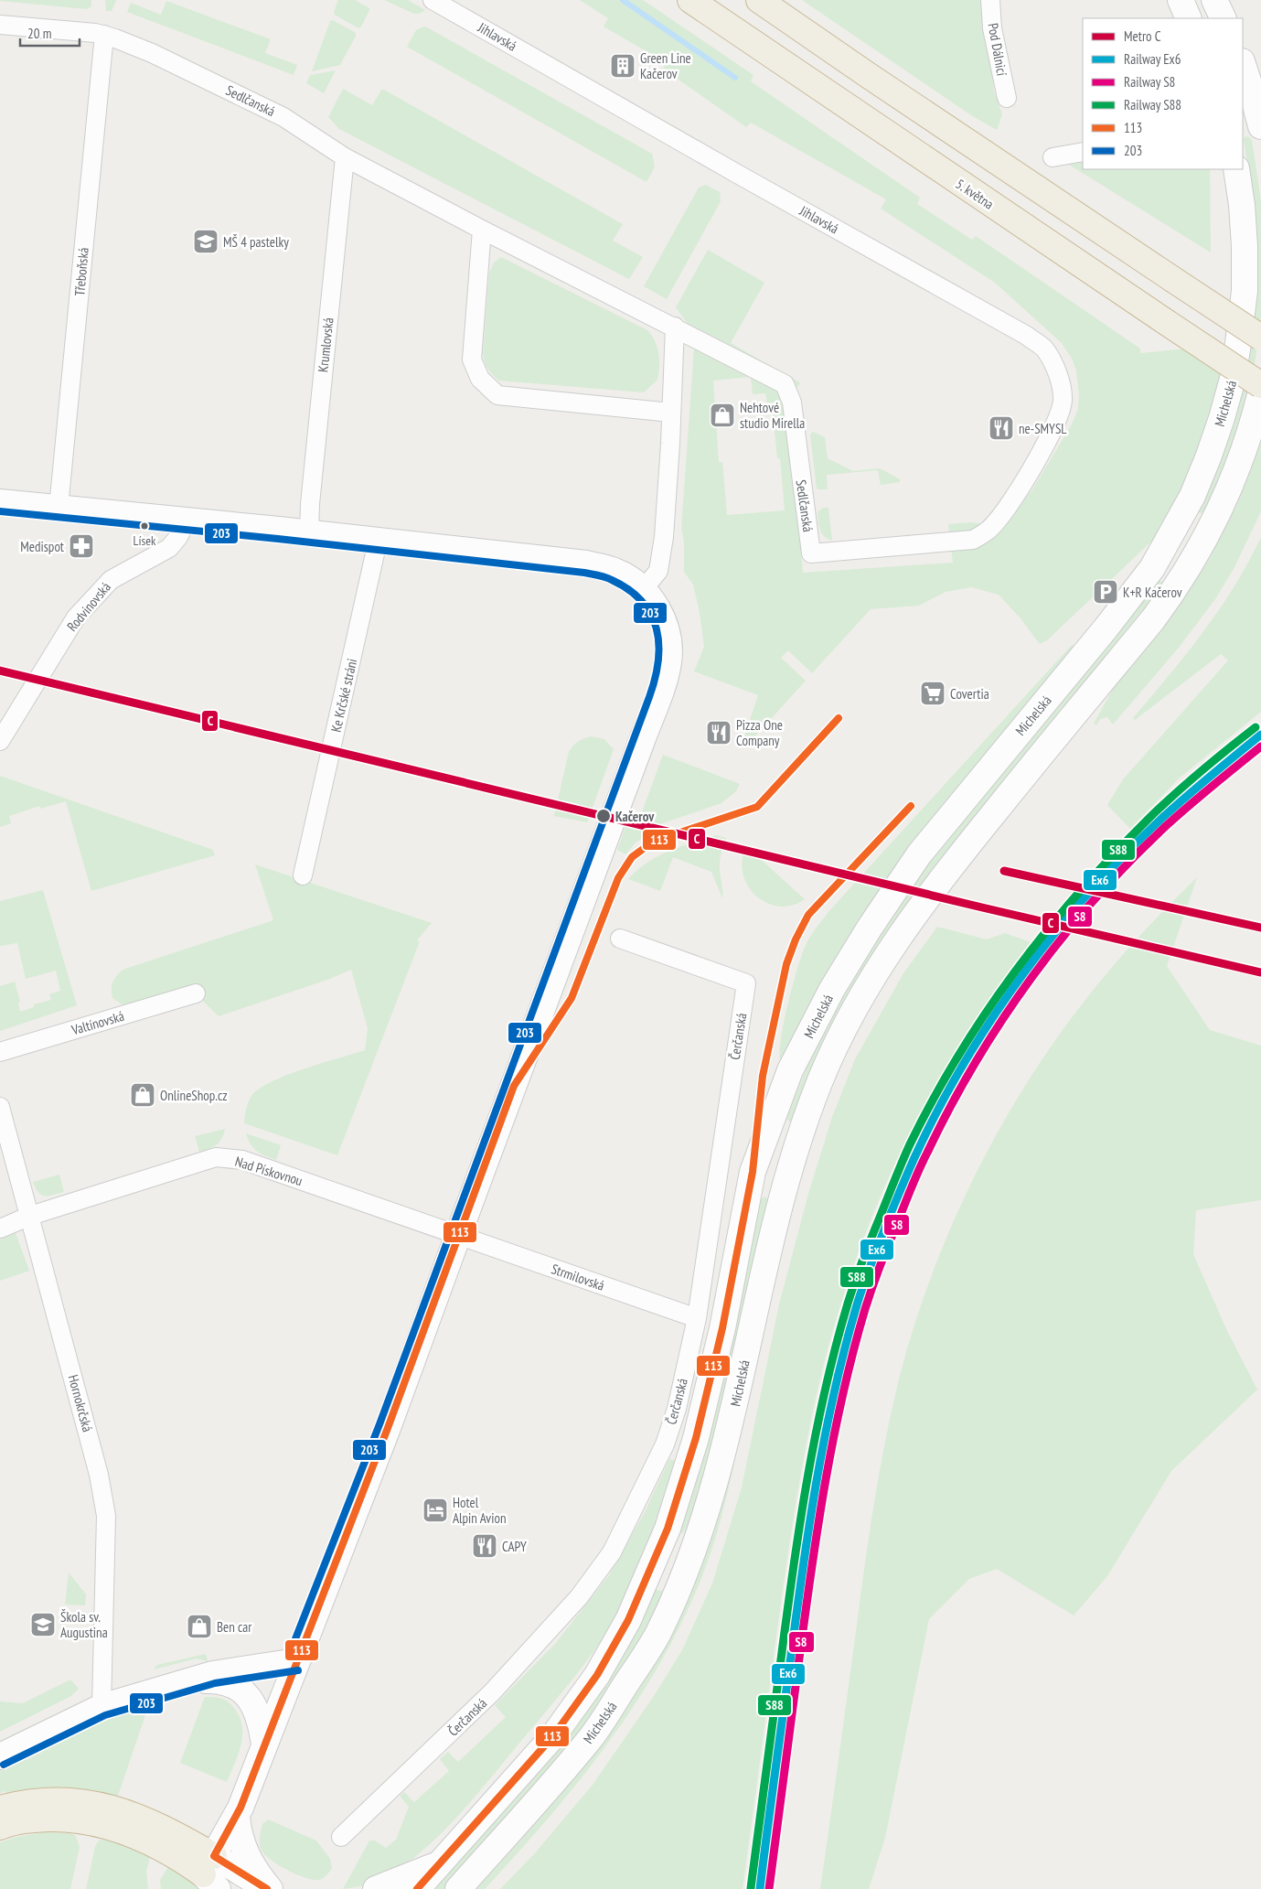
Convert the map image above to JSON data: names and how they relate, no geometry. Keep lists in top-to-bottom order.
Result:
{
  "streets": {
    "highway": ["5. května"],
    "main road": ["Michelská"],
    "street": [
      "Jihlavská",
      "Pod Dálnicí",
      "Sedlčanská",
      "Třeboňská",
      "Krumlovská",
      "Rodvinovská",
      "Ke Krčské stráni",
      "Valtínovská",
      "Čerčanská",
      "Nad Pískovnou",
      "Strmilovská",
      "Hornokrčská"
    ]
  },
  "crossings": [
    ["Jihlavská", "Sedlčanská"],
    ["Sedlčanská", "Třeboňská"],
    ["Sedlčanská", "Krumlovská"],
    ["Čerčanská", "Strmilovská"],
    ["Nad Pískovnou", "Strmilovská"],
    ["Nad Pískovnou", "Hornokrčská"]
  ],
  "places": {
    "building": ["Green Line Kačerov"],
    "school or university": ["MŠ 4 pastelky", "Škola sv. Augustina"],
    "shop": ["Nehtové studio Mirella", "OnlineShop.cz", "Ben car"],
    "restaurant": ["ne-SMYSL", "Pizza One Company", "CAPY"],
    "other": ["Lísek", "Kačerov"],
    "pharmacy": ["Medispot"],
    "parking": ["K+R Kačerov"],
    "supermarket": ["Covertia"],
    "hotel": ["Hotel Alpin Avion"]
  },
  "lines": [
    "transit line 203",
    "metro line C",
    "transit line 113",
    "rail line S88",
    "rail line Ex6",
    "rail line S8"
  ],
  "legend": [
    "Metro C",
    "Railway Ex6",
    "Railway S8",
    "Railway S88",
    "113",
    "203"
  ],
  "scale_bar": "20 m"
}
